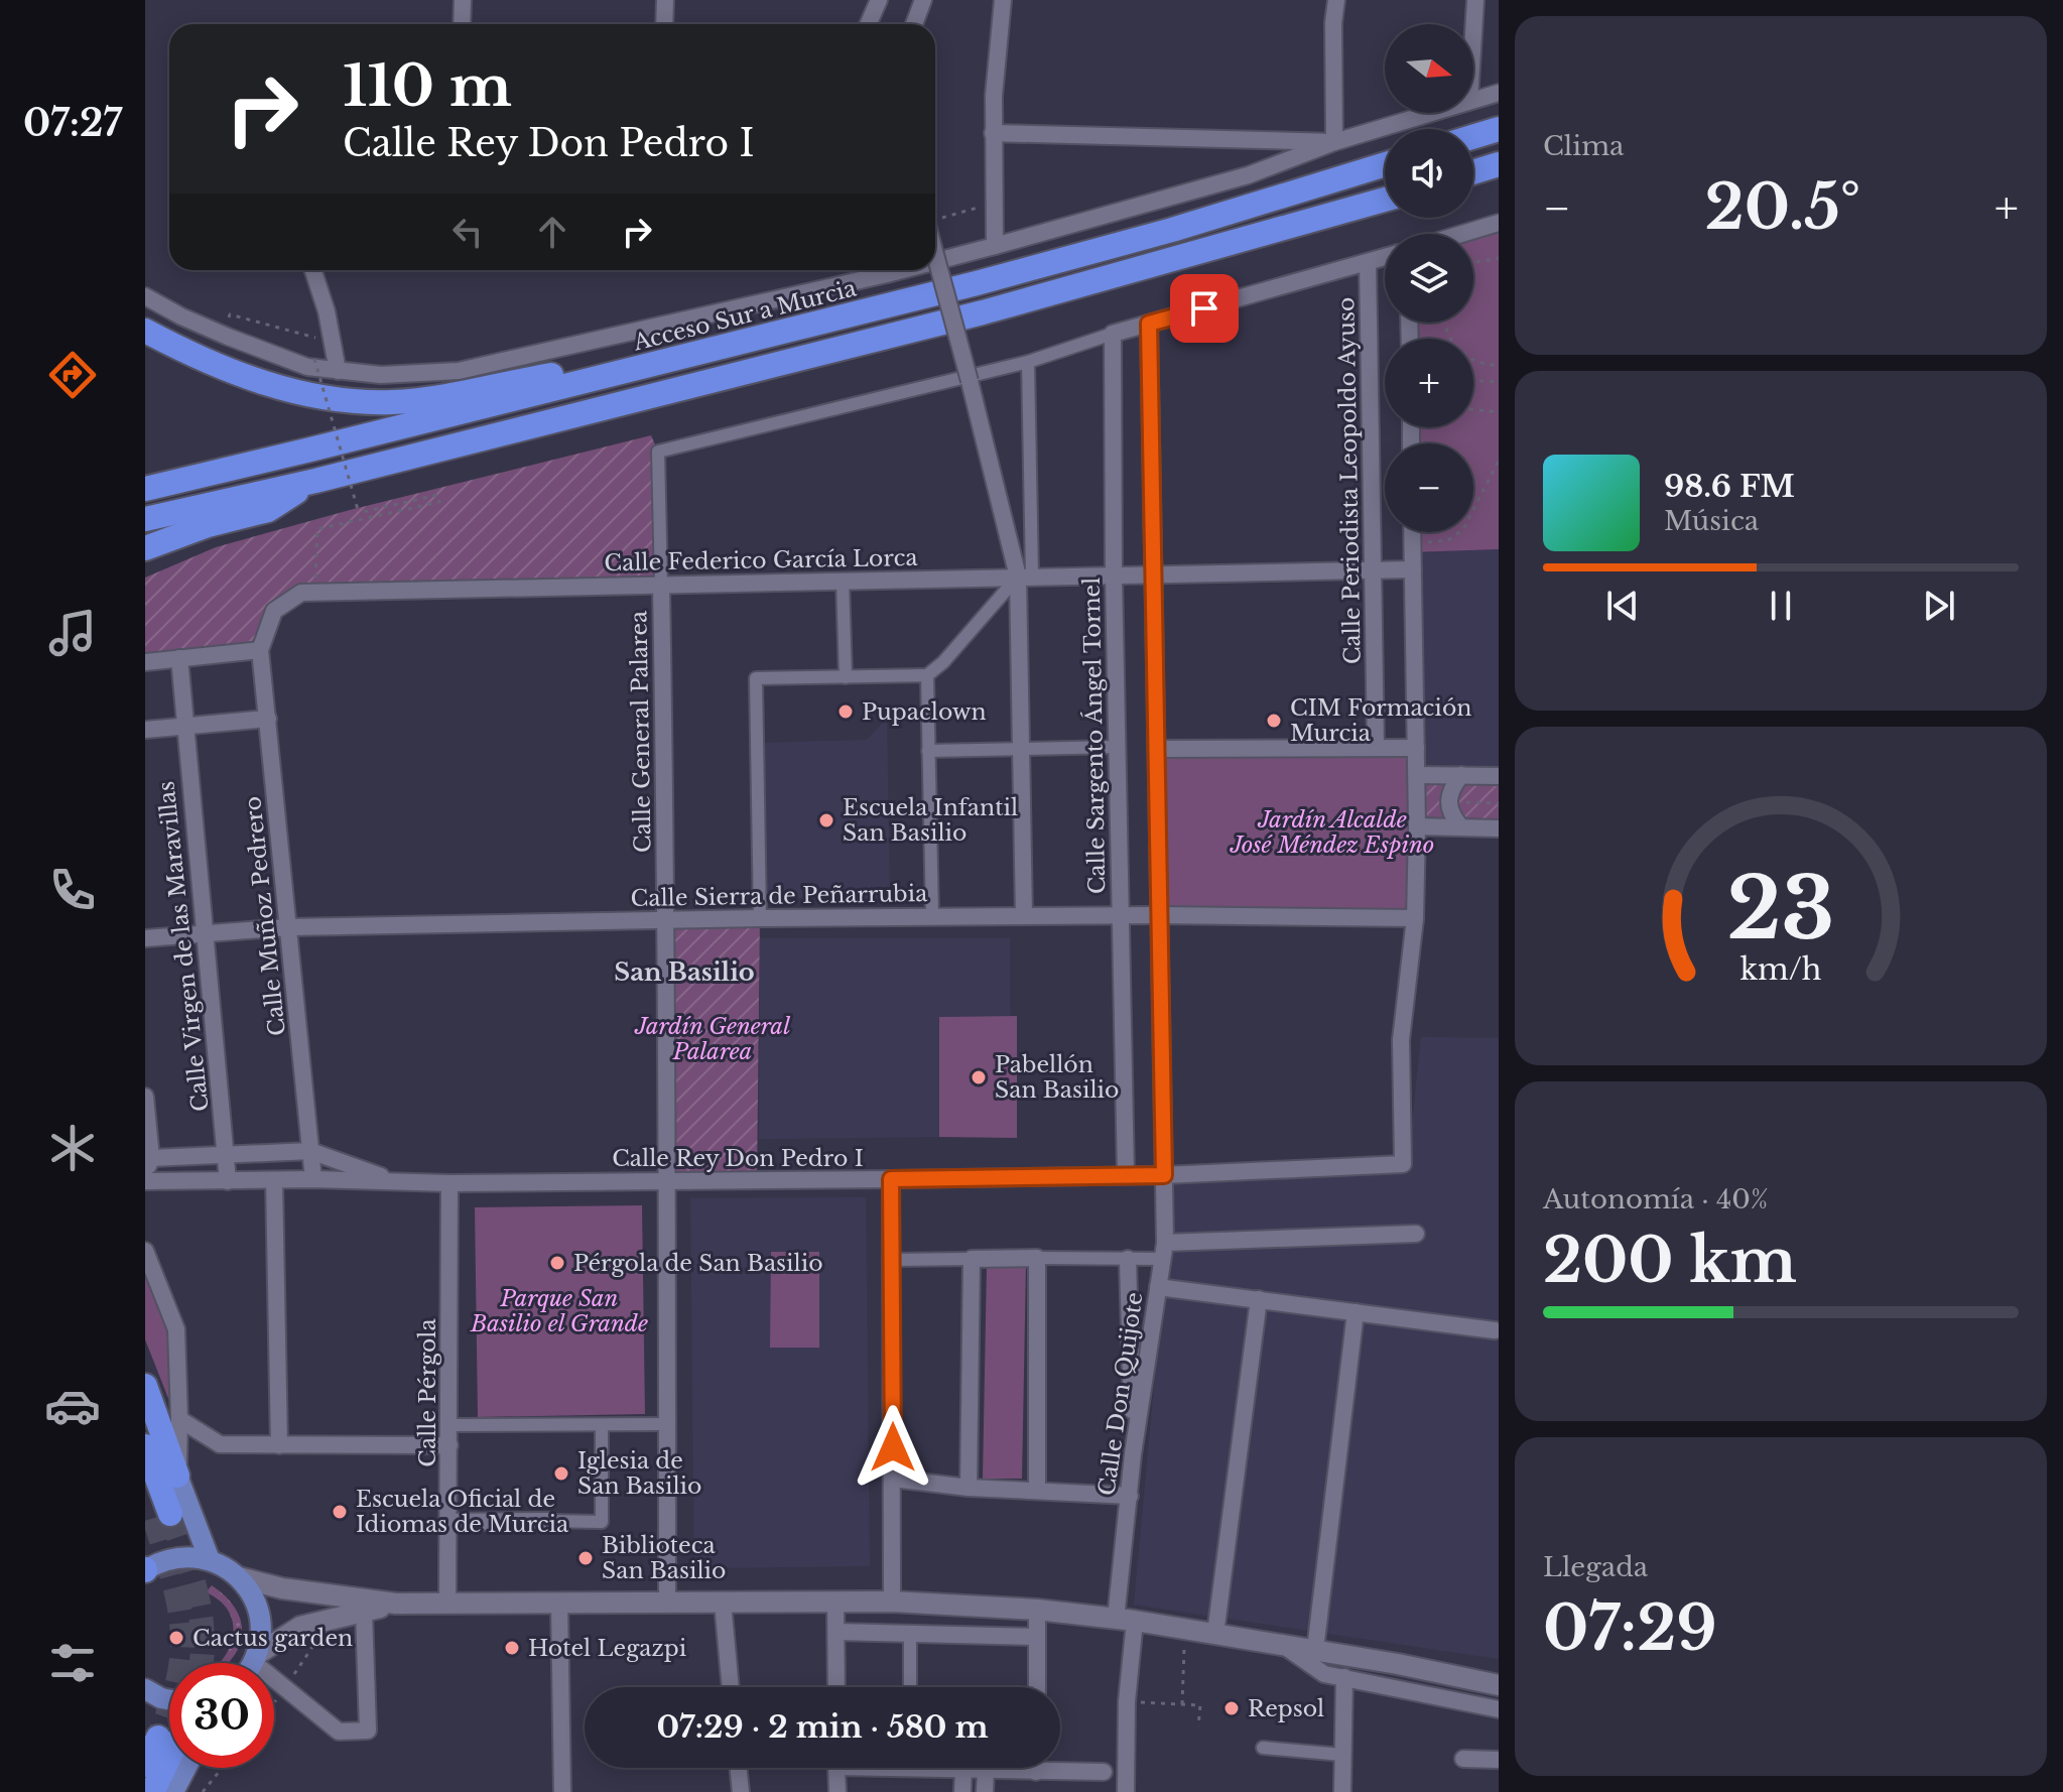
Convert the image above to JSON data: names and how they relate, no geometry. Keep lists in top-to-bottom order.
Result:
{
  "streets": {
    "highway": ["Acceso Sur a Murcia"],
    "street": [
      "Calle Periodista Leopoldo Ayuso",
      "Calle Federico García Lorca",
      "Calle General Palarea",
      "Calle Sargento Ángel Tornel",
      "Calle Sierra de Peñarrubia",
      "Calle Muñoz Pedrero",
      "Calle Virgen de las Maravillas",
      "Calle Rey Don Pedro I",
      "Calle Pérgola",
      "Calle Don Quijote"
    ]
  },
  "crossings": [
    ["Calle Periodista Leopoldo Ayuso", "Calle Federico García Lorca"],
    ["Calle Federico García Lorca", "Calle General Palarea"],
    ["Calle Federico García Lorca", "Calle Sargento Ángel Tornel"],
    ["Calle Federico García Lorca", "Calle Muñoz Pedrero"],
    ["Calle General Palarea", "Calle Sierra de Peñarrubia"],
    ["Calle General Palarea", "Calle Rey Don Pedro I"],
    ["Calle Sargento Ángel Tornel", "Calle Sierra de Peñarrubia"],
    ["Calle Sargento Ángel Tornel", "Calle Rey Don Pedro I"],
    ["Calle Sierra de Peñarrubia", "Calle Muñoz Pedrero"],
    ["Calle Sierra de Peñarrubia", "Calle Virgen de las Maravillas"],
    ["Calle Sierra de Peñarrubia", "Calle Rey Don Pedro I"],
    ["Calle Muñoz Pedrero", "Calle Rey Don Pedro I"],
    ["Calle Virgen de las Maravillas", "Calle Rey Don Pedro I"],
    ["Calle Rey Don Pedro I", "Calle Pérgola"],
    ["Calle Rey Don Pedro I", "Calle Don Quijote"]
  ],
  "districts": ["San Basilio"],
  "parks": ["Jardín Alcalde José Méndez Espino", "Jardín General Palarea", "Parque San Basilio el Grande"],
  "places": [
    "Pupaclown",
    "CIM Formación Murcia",
    "Escuela Infantil San Basilio",
    "Pabellón San Basilio",
    "Pérgola de San Basilio",
    "Iglesia de San Basilio",
    "Escuela Oficial de Idiomas de Murcia",
    "Biblioteca San Basilio",
    "Cactus garden",
    "Hotel Legazpi",
    "Repsol"
  ],
  "north": "right",
  "page": {
    "tabs": "07:27",
    "tile": [
      "Clima",
      ["Autonomía · 40%", "200 km"],
      ["Llegada", "07:29"]
    ],
    "map_buttons": ["+", "−"],
    "turn": ["110 m", "Calle Rey Don Pedro I"],
    "heat": ["−", "20.5°", "+"],
    "song": ["98.6 FM", "Música"],
    "limit": "30",
    "trip": "07:29 · 2 min · 580 m",
    "gauge": ["23", "km/h"]
  }
}
